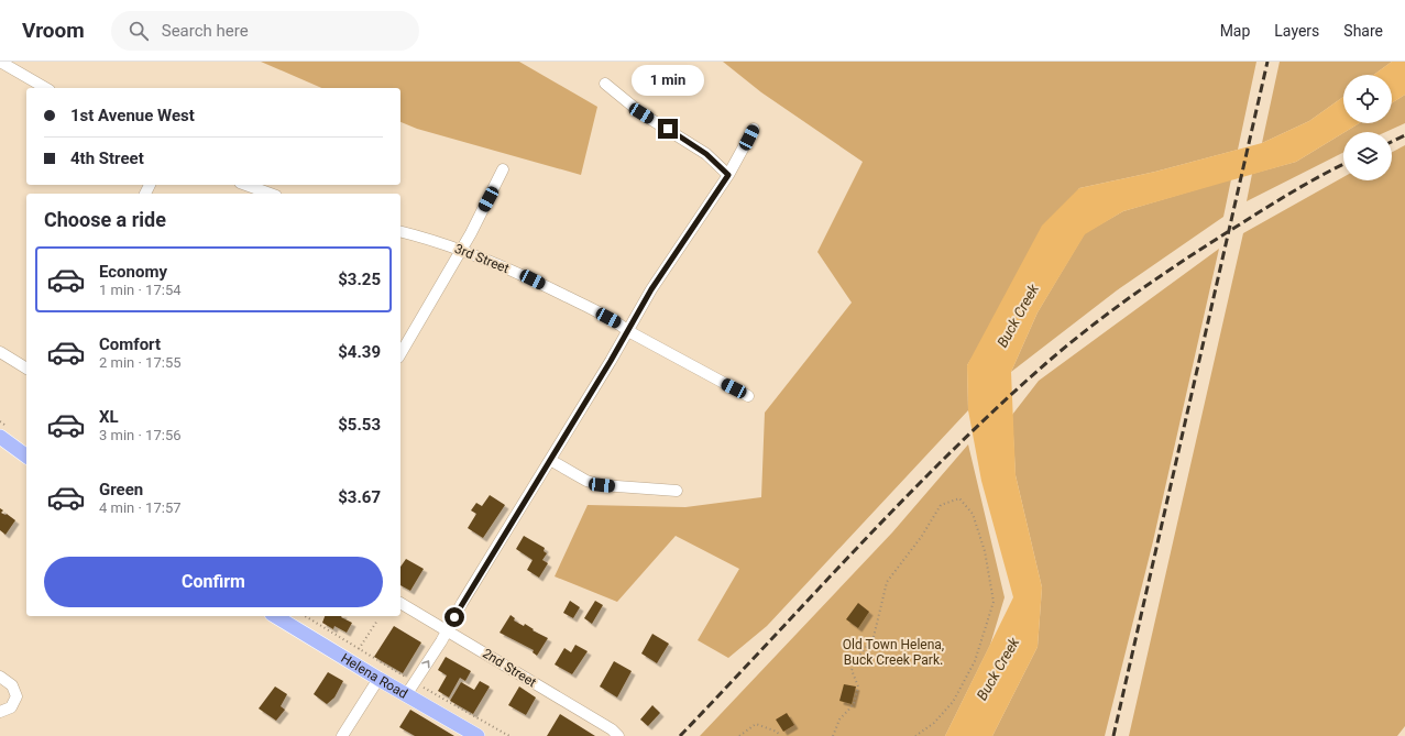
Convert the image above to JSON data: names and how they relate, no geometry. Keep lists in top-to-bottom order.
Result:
{
  "streets": {
    "main road": ["Helena Road"],
    "street": ["3rd Street", "2nd Street"]
  },
  "water": ["Buck Creek"],
  "parks": ["Old Town Helena, Buck Creek Park."],
  "page": {
    "header": "Vroom",
    "search": "Search here",
    "nav": ["Map", "Layers", "Share"],
    "bubble": "1 min",
    "banner": ["1st Avenue West", "4th Street"],
    "heading": "Choose a ride",
    "list": [
      {
        "name": "Economy",
        "note": "1 min · 17:54",
        "value": "$3.25"
      },
      {
        "name": "Comfort",
        "note": "2 min · 17:55",
        "value": "$4.39"
      },
      {
        "name": "XL",
        "note": "3 min · 17:56",
        "value": "$5.53"
      },
      {
        "name": "Green",
        "note": "4 min · 17:57",
        "value": "$3.67"
      }
    ],
    "buttons": "Confirm"
  }
}
